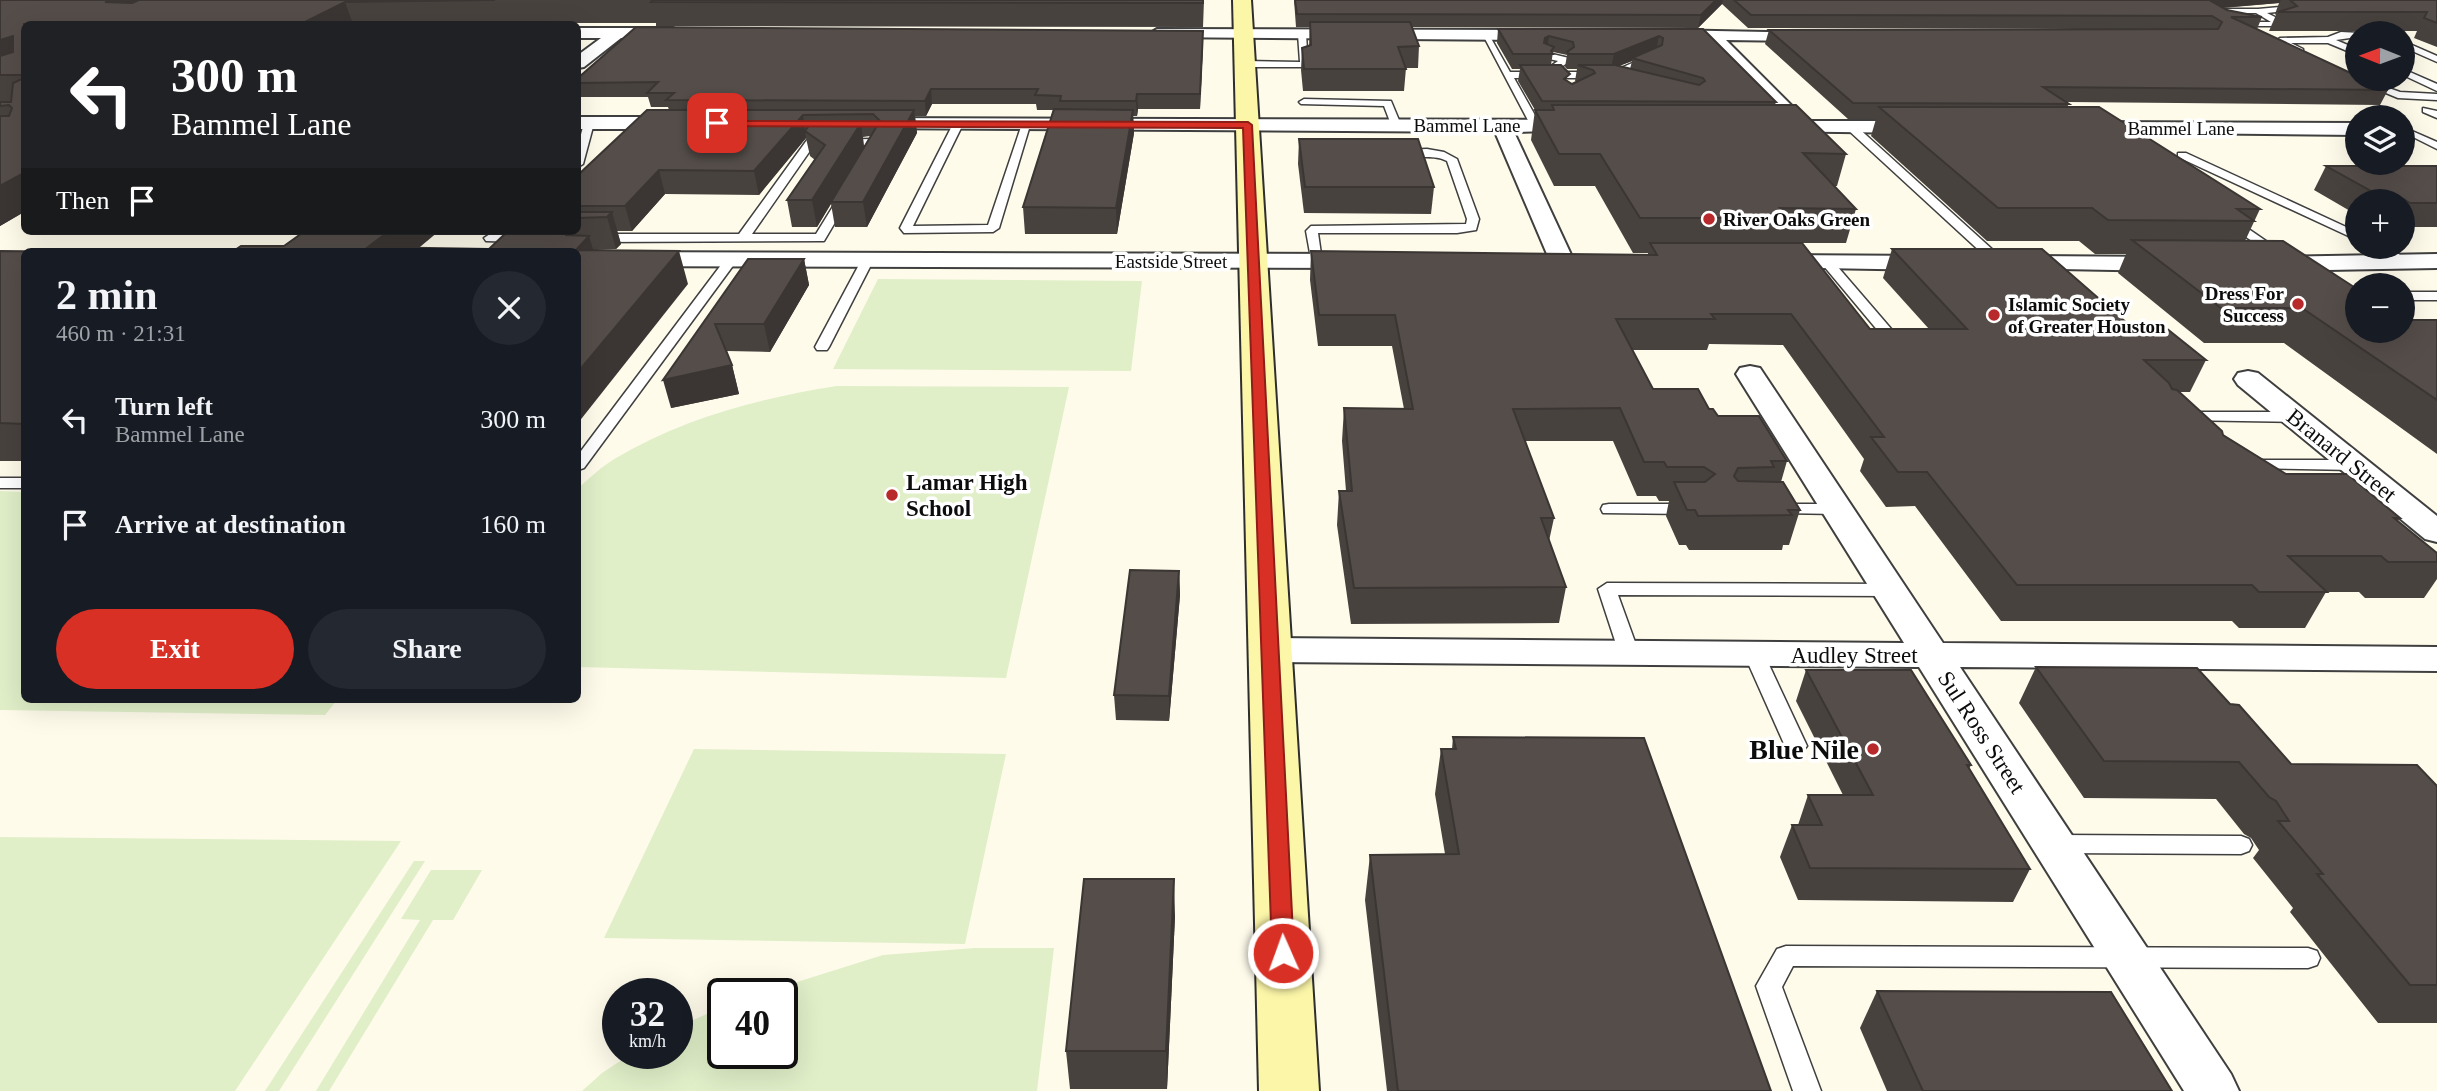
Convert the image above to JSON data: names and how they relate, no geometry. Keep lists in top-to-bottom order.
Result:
{
  "streets": {
    "street": [
      "Bammel Lane",
      "Eastside Street",
      "Branard Street",
      "Audley Street",
      "Sul Ross Street"
    ]
  },
  "crossings": [
    ["Audley Street", "Sul Ross Street"]
  ],
  "places": [
    "River Oaks Green",
    "Dress For Success",
    "Islamic Society of Greater Houston",
    "Lamar High School",
    "Blue Nile"
  ],
  "north": "left",
  "page": {
    "map_buttons": ["+", "−"],
    "turn": ["300 m", "Bammel Lane"],
    "then": "Then",
    "heading": ["2 min", "460 m · 21:31"],
    "list": [
      {
        "name": "Turn left",
        "note": "Bammel Lane",
        "value": "300 m"
      },
      {
        "name": "Arrive at destination",
        "value": "160 m"
      }
    ],
    "buttons": ["Exit", "Share"],
    "speed": "32 km/h",
    "limit": "40"
  }
}
